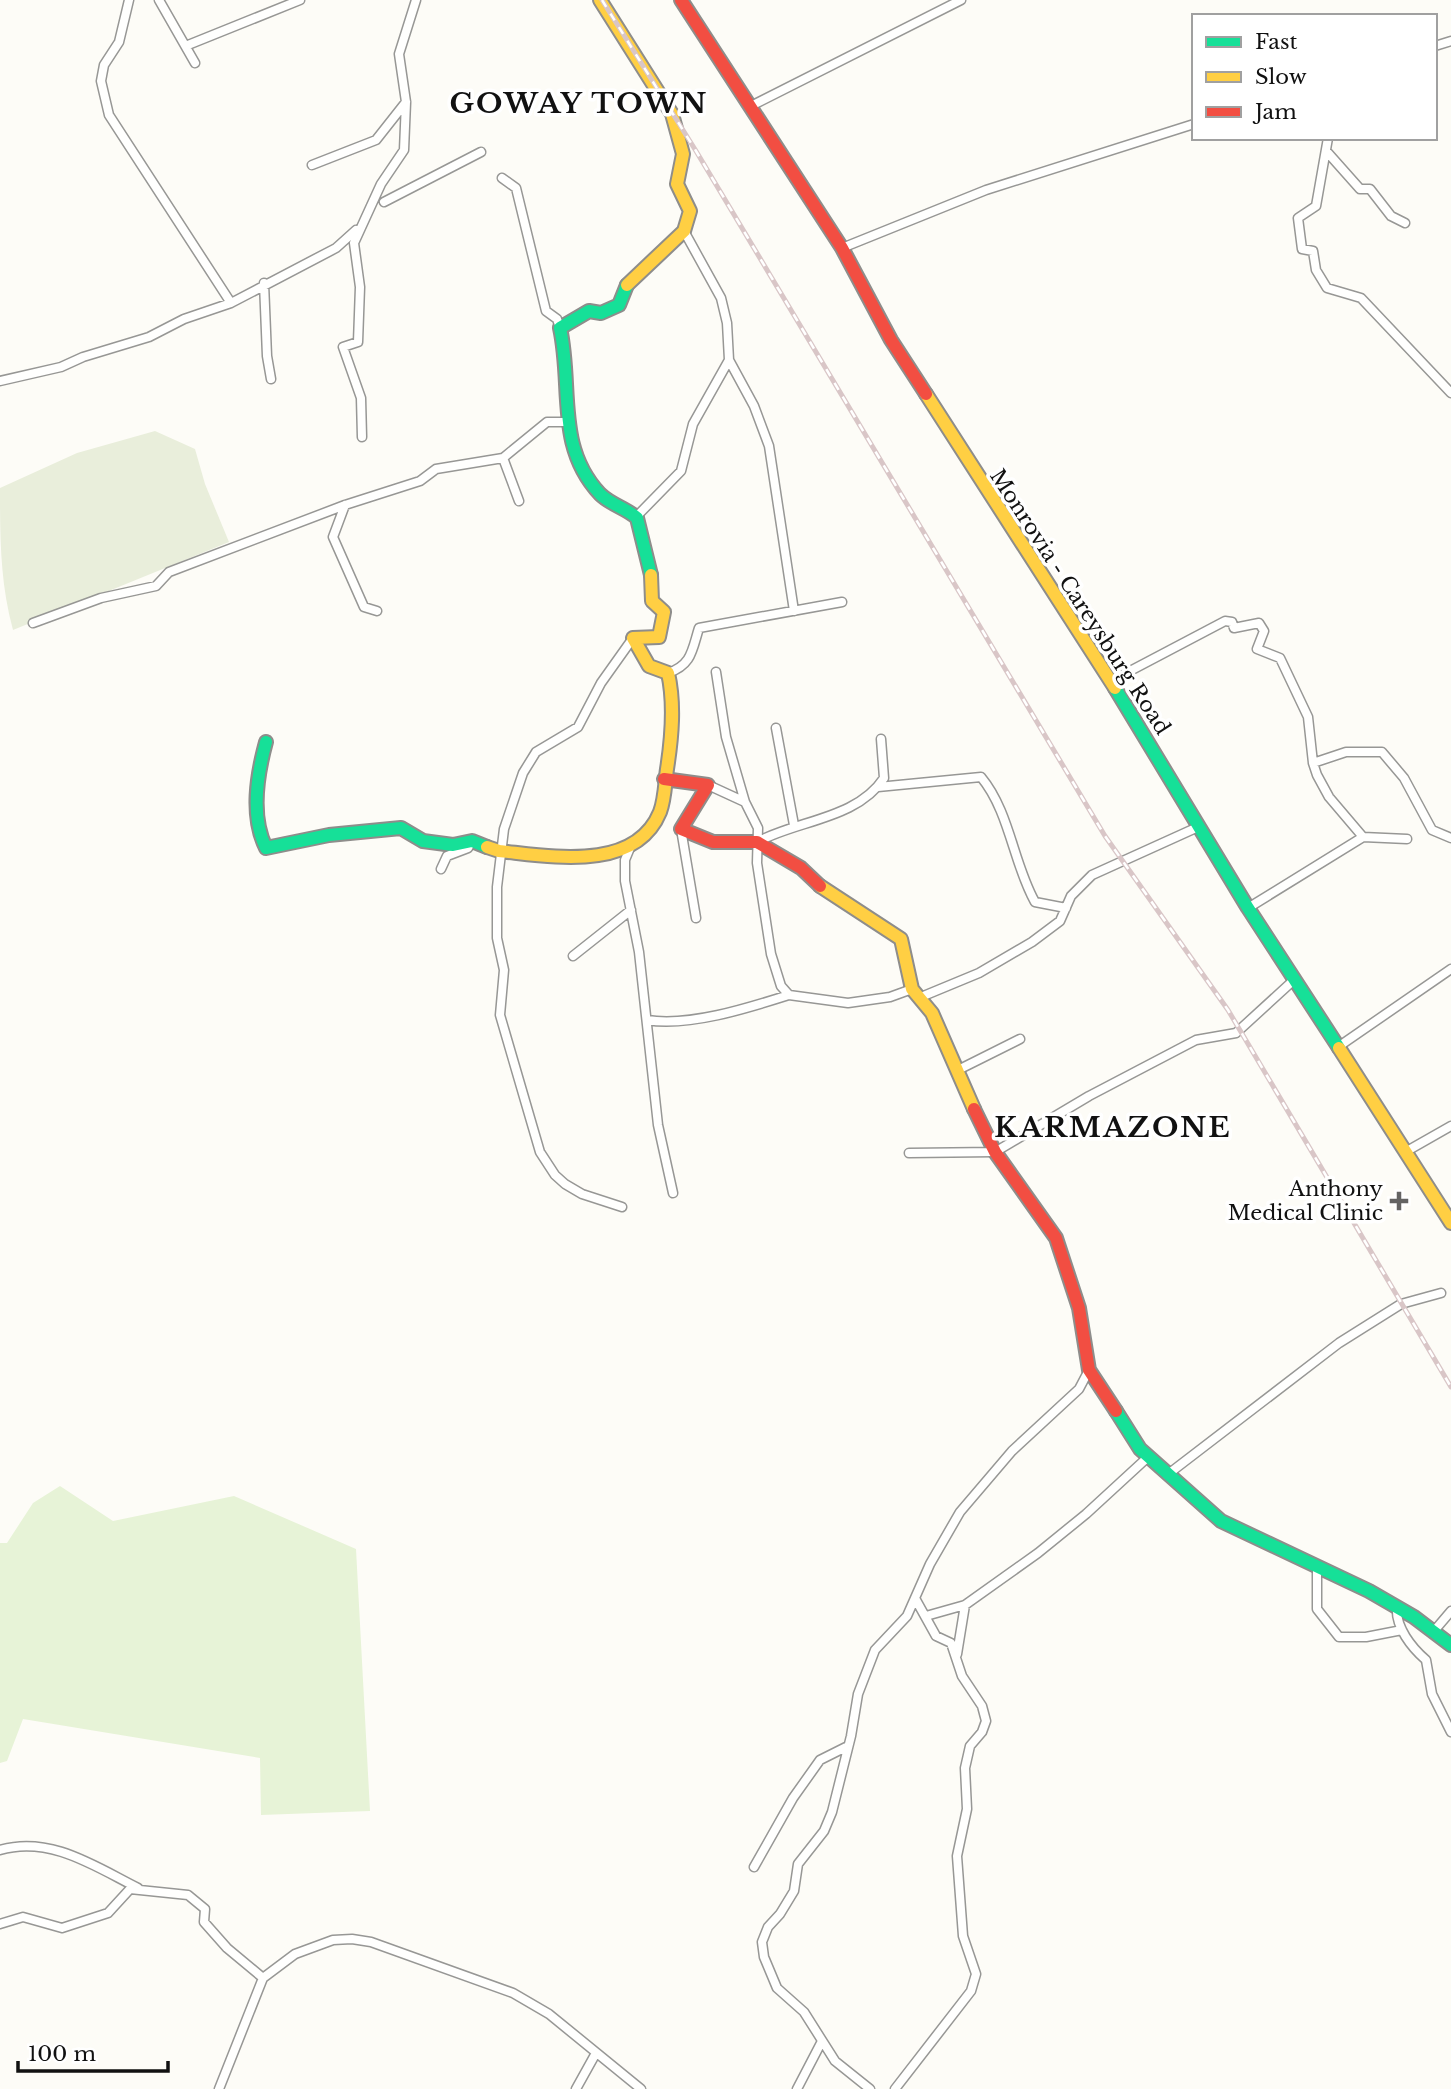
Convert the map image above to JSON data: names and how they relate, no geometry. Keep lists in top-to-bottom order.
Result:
{
  "streets": {
    "street": ["Monrovia - Careysburg Road"]
  },
  "districts": ["GOWAY TOWN", "KARMAZONE"],
  "places": {
    "health": ["Anthony Medical Clinic"]
  },
  "legend": ["Fast", "Slow", "Jam"],
  "scale_bar": "100 m"
}
